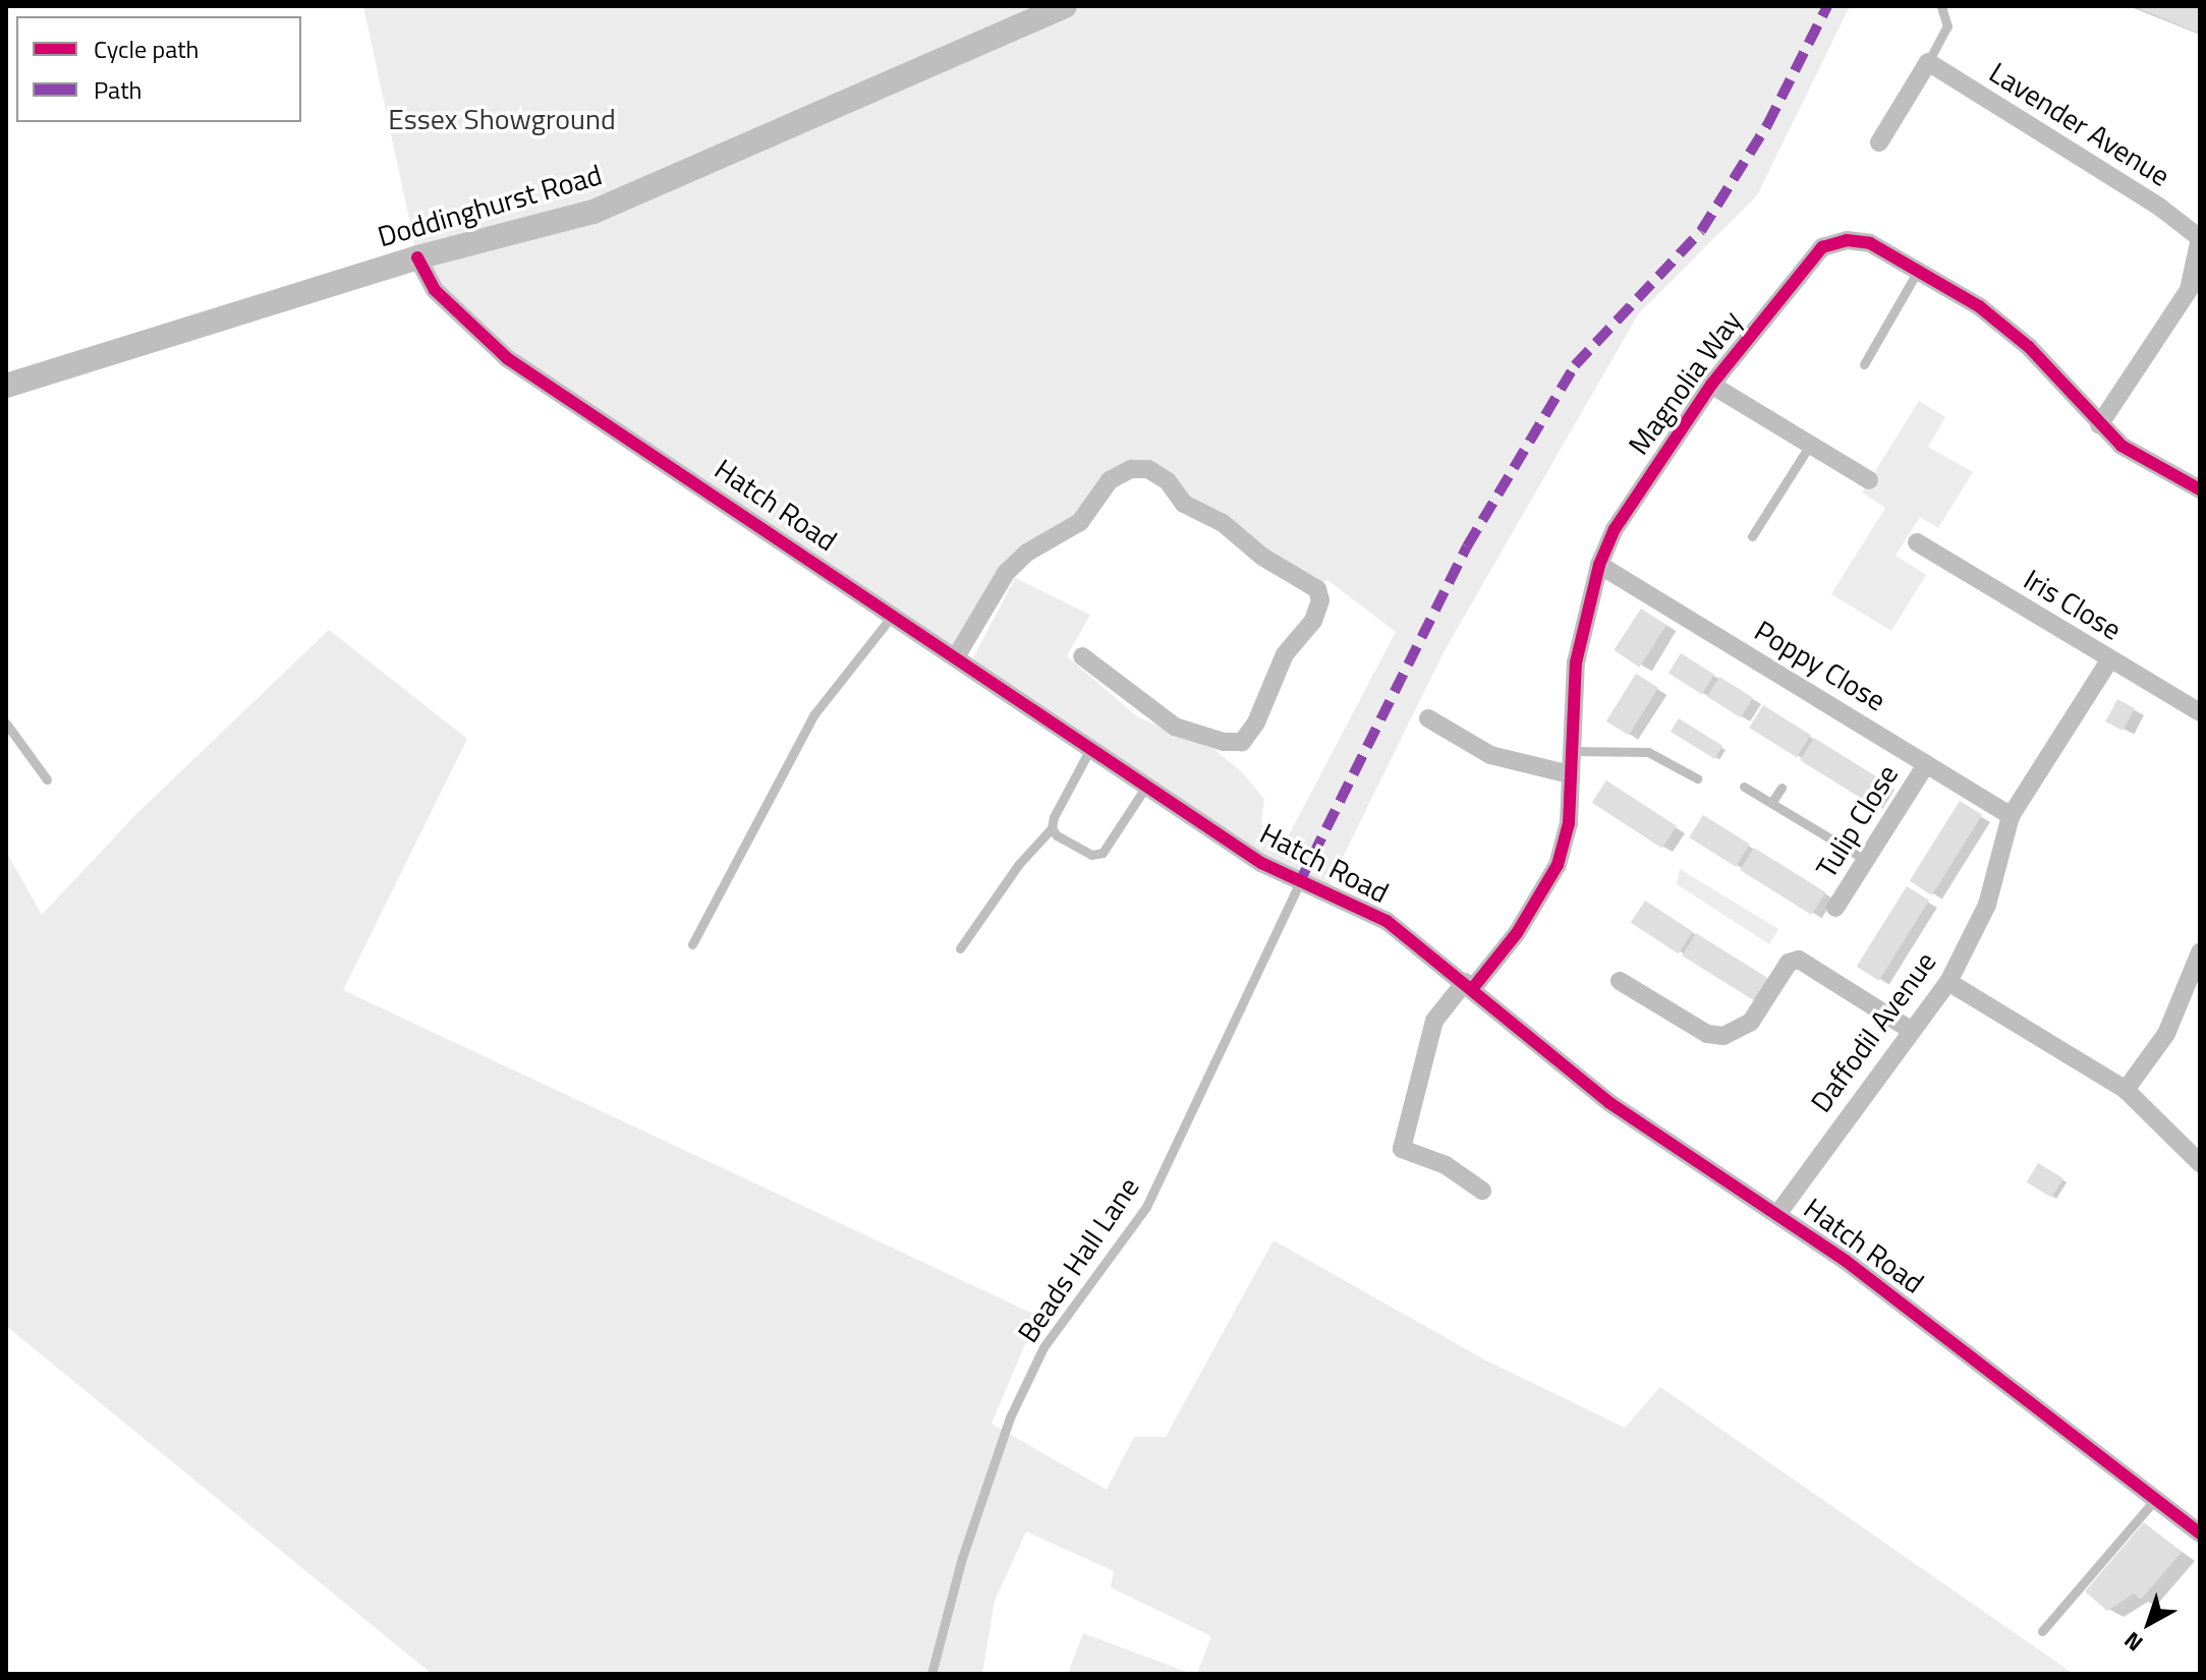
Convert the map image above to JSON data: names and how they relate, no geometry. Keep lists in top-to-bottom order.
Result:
{
  "streets": {
    "street": [
      "Lavender Avenue",
      "Doddinghurst Road",
      "Magnolia Way",
      "Hatch Road",
      "Iris Close",
      "Poppy Close",
      "Tulip Close",
      "Daffodil Avenue"
    ],
    "lane": ["Beads Hall Lane"]
  },
  "crossings": [
    ["Lavender Avenue", "Magnolia Way"],
    ["Doddinghurst Road", "Hatch Road"],
    ["Magnolia Way", "Hatch Road"],
    ["Magnolia Way", "Poppy Close"],
    ["Hatch Road", "Daffodil Avenue"],
    ["Hatch Road", "Beads Hall Lane"],
    ["Iris Close", "Daffodil Avenue"],
    ["Poppy Close", "Tulip Close"],
    ["Poppy Close", "Daffodil Avenue"]
  ],
  "parks": ["Essex Showground"],
  "legend": ["Cycle path", "Path"],
  "north": "bottom left"
}
